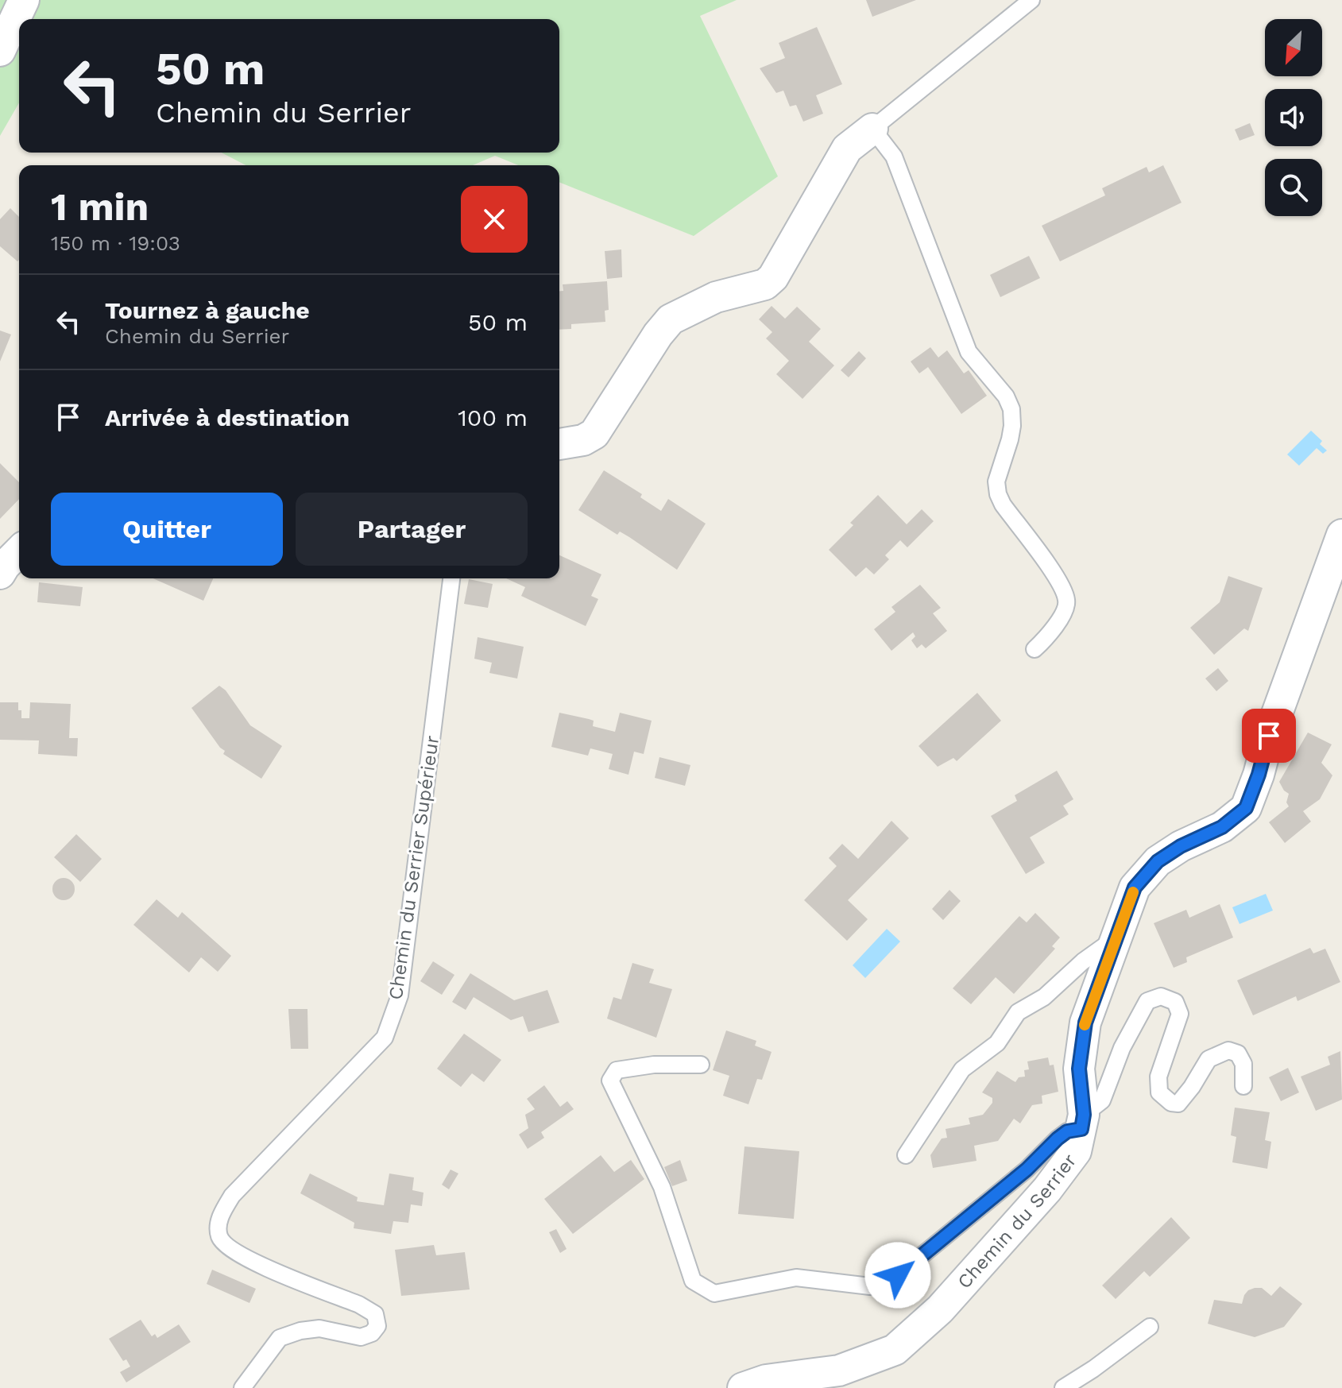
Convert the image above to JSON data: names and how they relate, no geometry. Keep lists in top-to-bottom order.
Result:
{
  "streets": {
    "street": ["Chemin du Serrier"],
    "lane": ["Chemin du Serrier Supérieur"]
  },
  "north": "bottom left",
  "page": {
    "turn": ["50 m", "Chemin du Serrier"],
    "heading": ["1 min", "150 m · 19:03"],
    "list": [
      {
        "name": "Tournez à gauche",
        "note": "Chemin du Serrier",
        "value": "50 m"
      },
      {
        "name": "Arrivée à destination",
        "value": "100 m"
      }
    ],
    "buttons": ["Quitter", "Partager"]
  }
}
